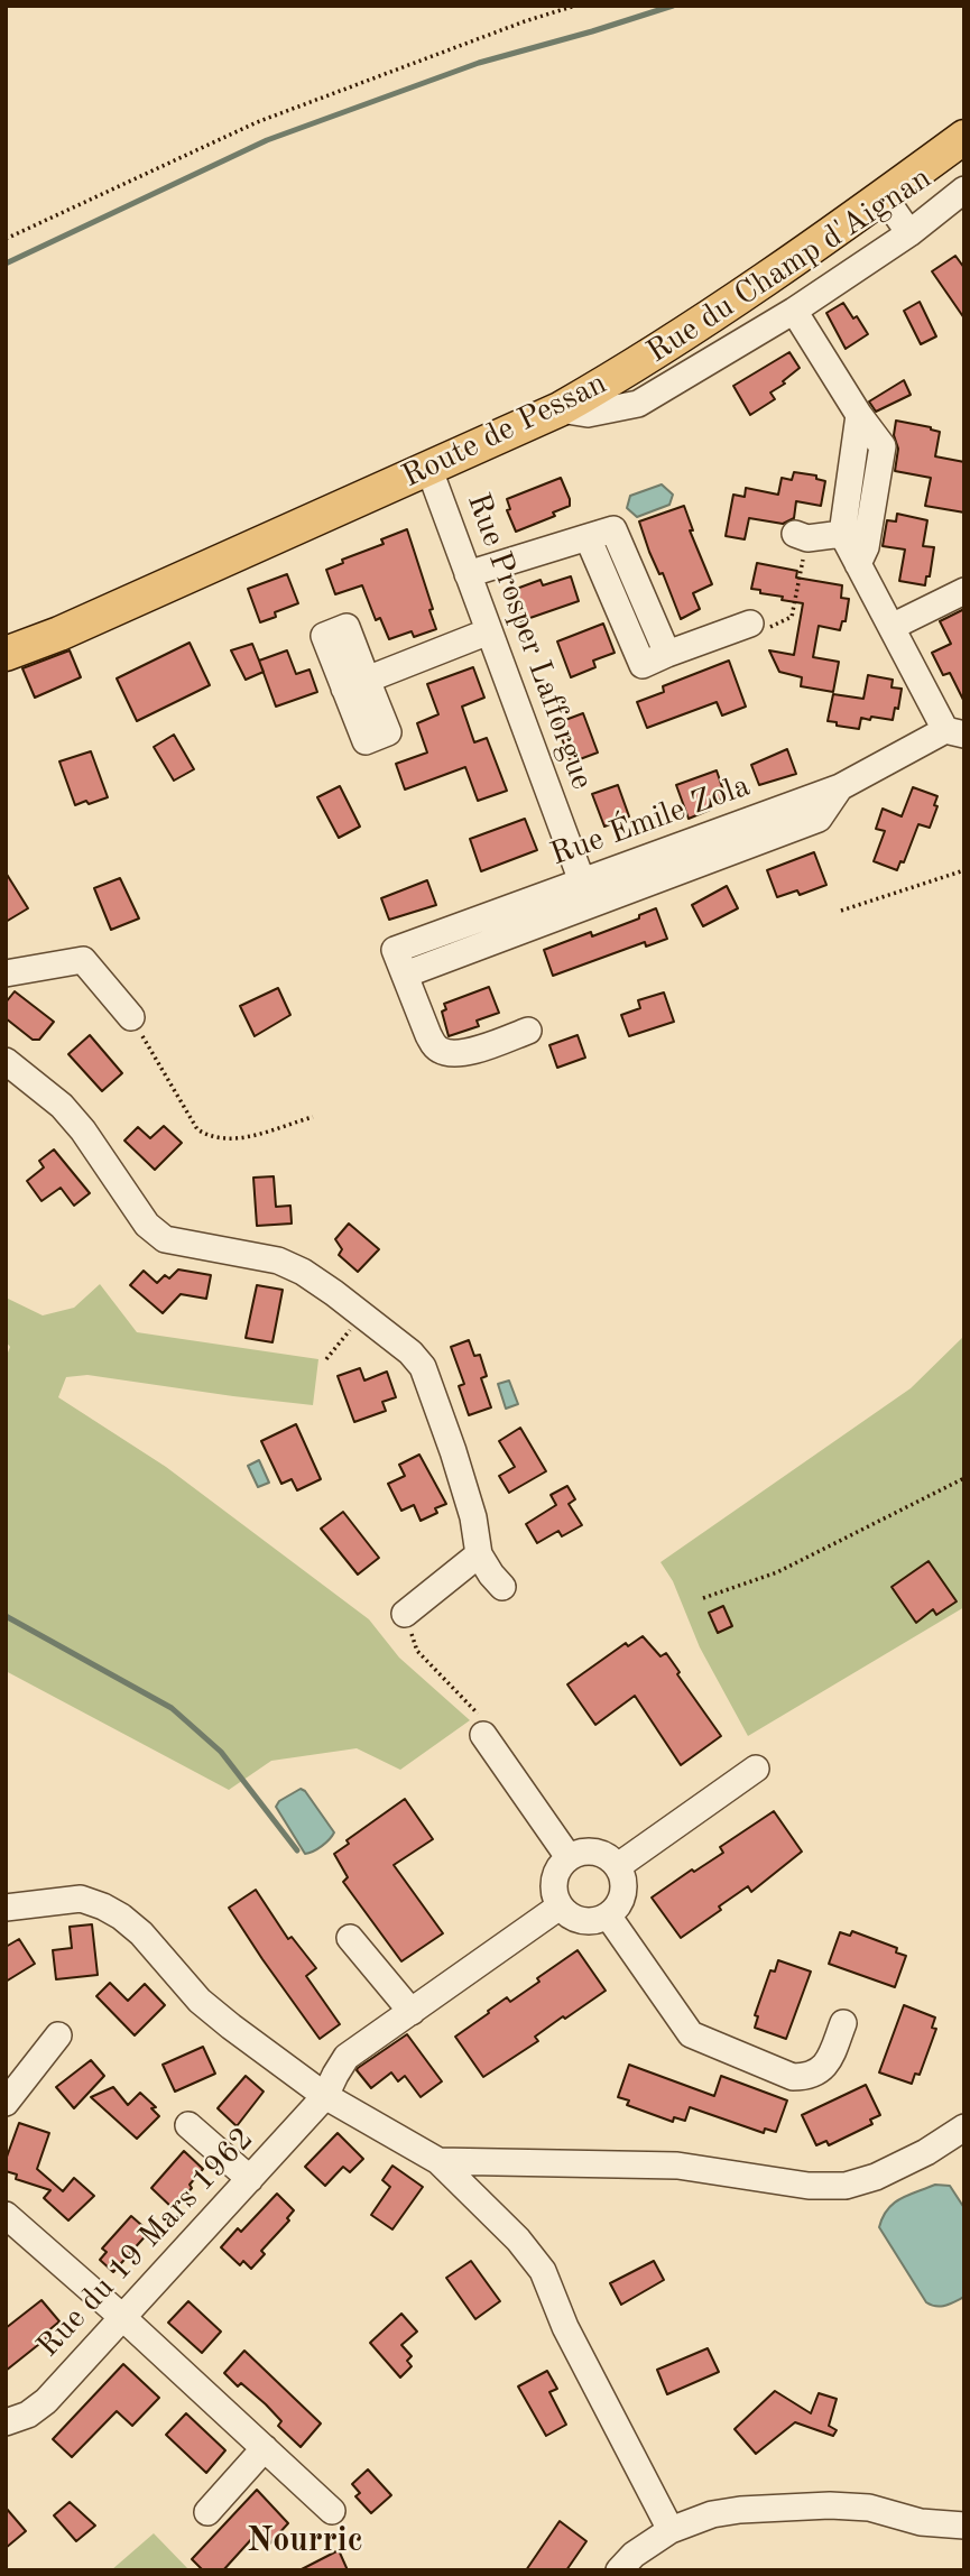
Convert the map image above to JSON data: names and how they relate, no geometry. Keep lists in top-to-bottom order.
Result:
{
  "streets": {
    "main road": ["Route de Pessan"],
    "street": [
      "Rue du Champ d'Aignan",
      "Rue Prosper Lafforgue",
      "Rue Émile Zola",
      "Rue du 19 Mars 1962"
    ]
  },
  "crossings": [
    ["Rue du Champ d'Aignan", "Route de Pessan"],
    ["Route de Pessan", "Rue Prosper Lafforgue"],
    ["Rue Prosper Lafforgue", "Rue Émile Zola"]
  ],
  "districts": ["Nourric"]
}
